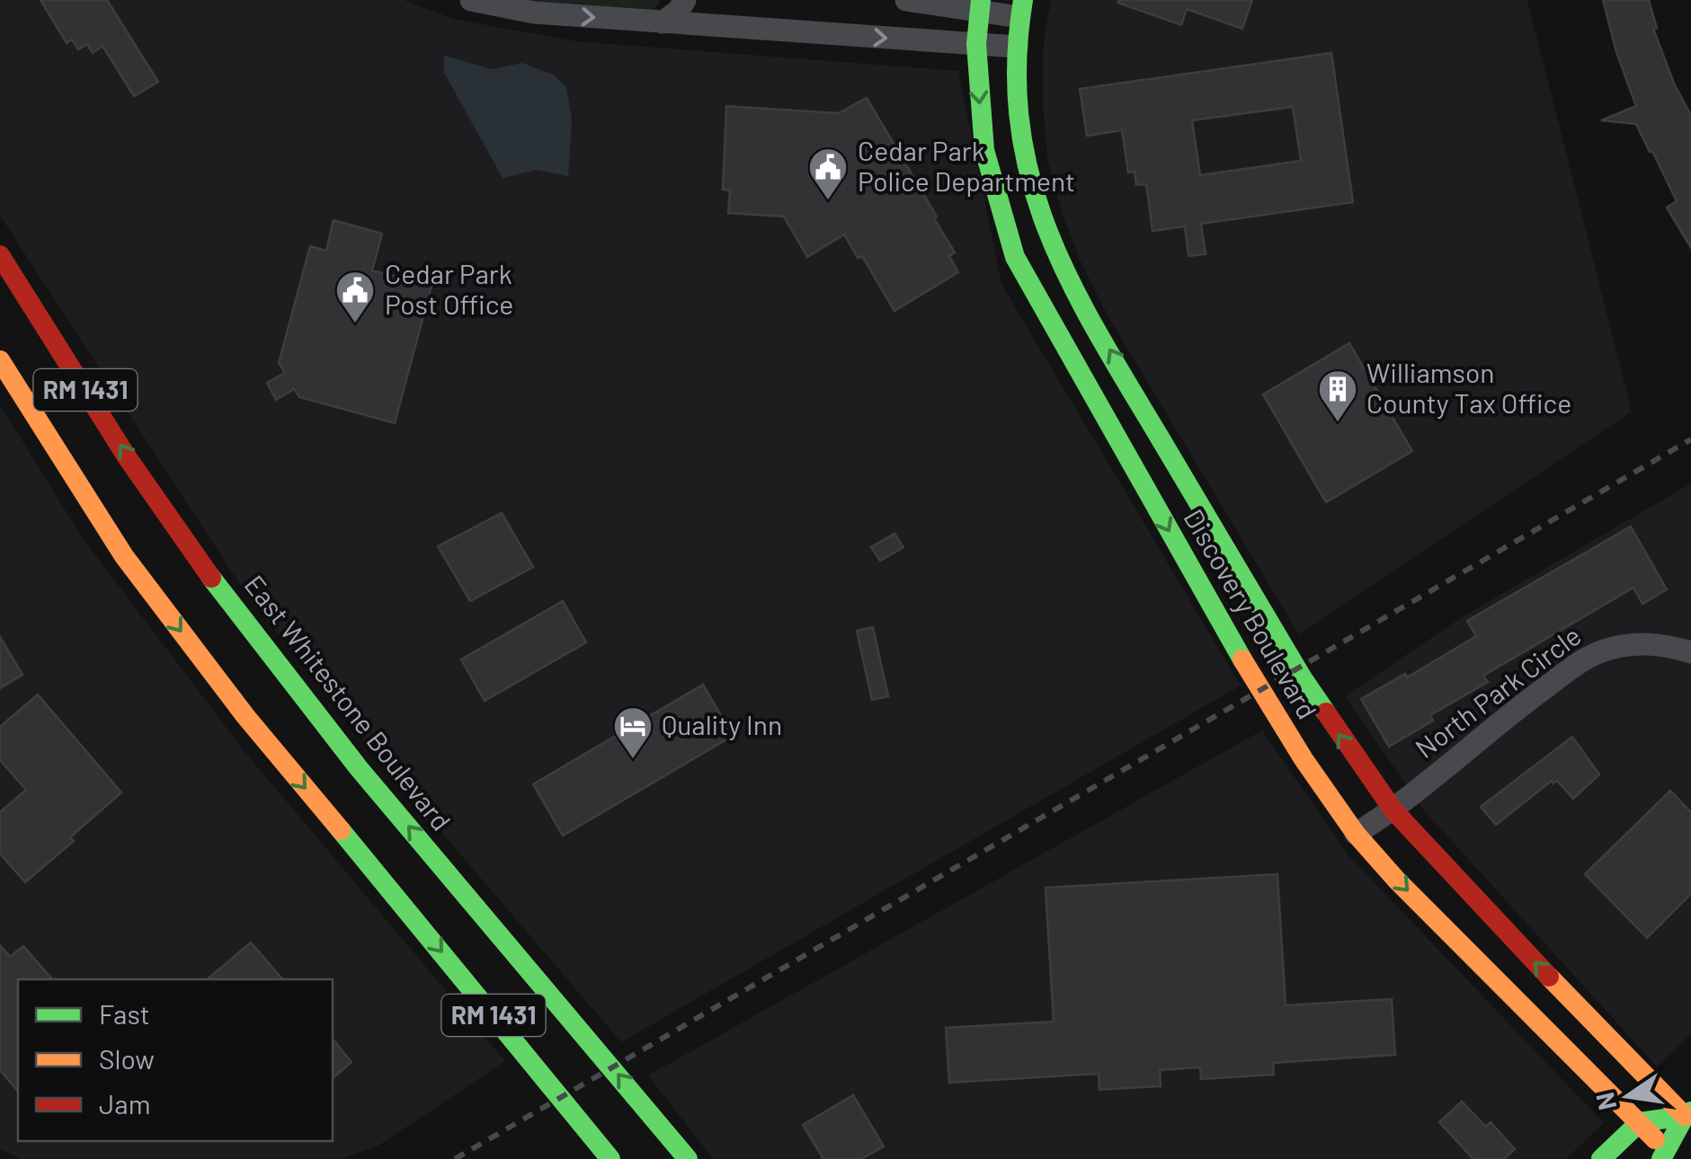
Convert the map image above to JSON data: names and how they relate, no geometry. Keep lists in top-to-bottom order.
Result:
{
  "streets": {
    "street": [
      "RM 1431",
      "Discovery Boulevard",
      "North Park Circle",
      "East Whitestone Boulevard"
    ]
  },
  "crossings": [
    ["Discovery Boulevard", "North Park Circle"]
  ],
  "places": {
    "public building": ["Cedar Park Police Department", "Cedar Park Post Office"],
    "building": ["Williamson County Tax Office"],
    "hotel": ["Quality Inn"]
  },
  "legend": ["Fast", "Slow", "Jam"],
  "north": "left"
}
